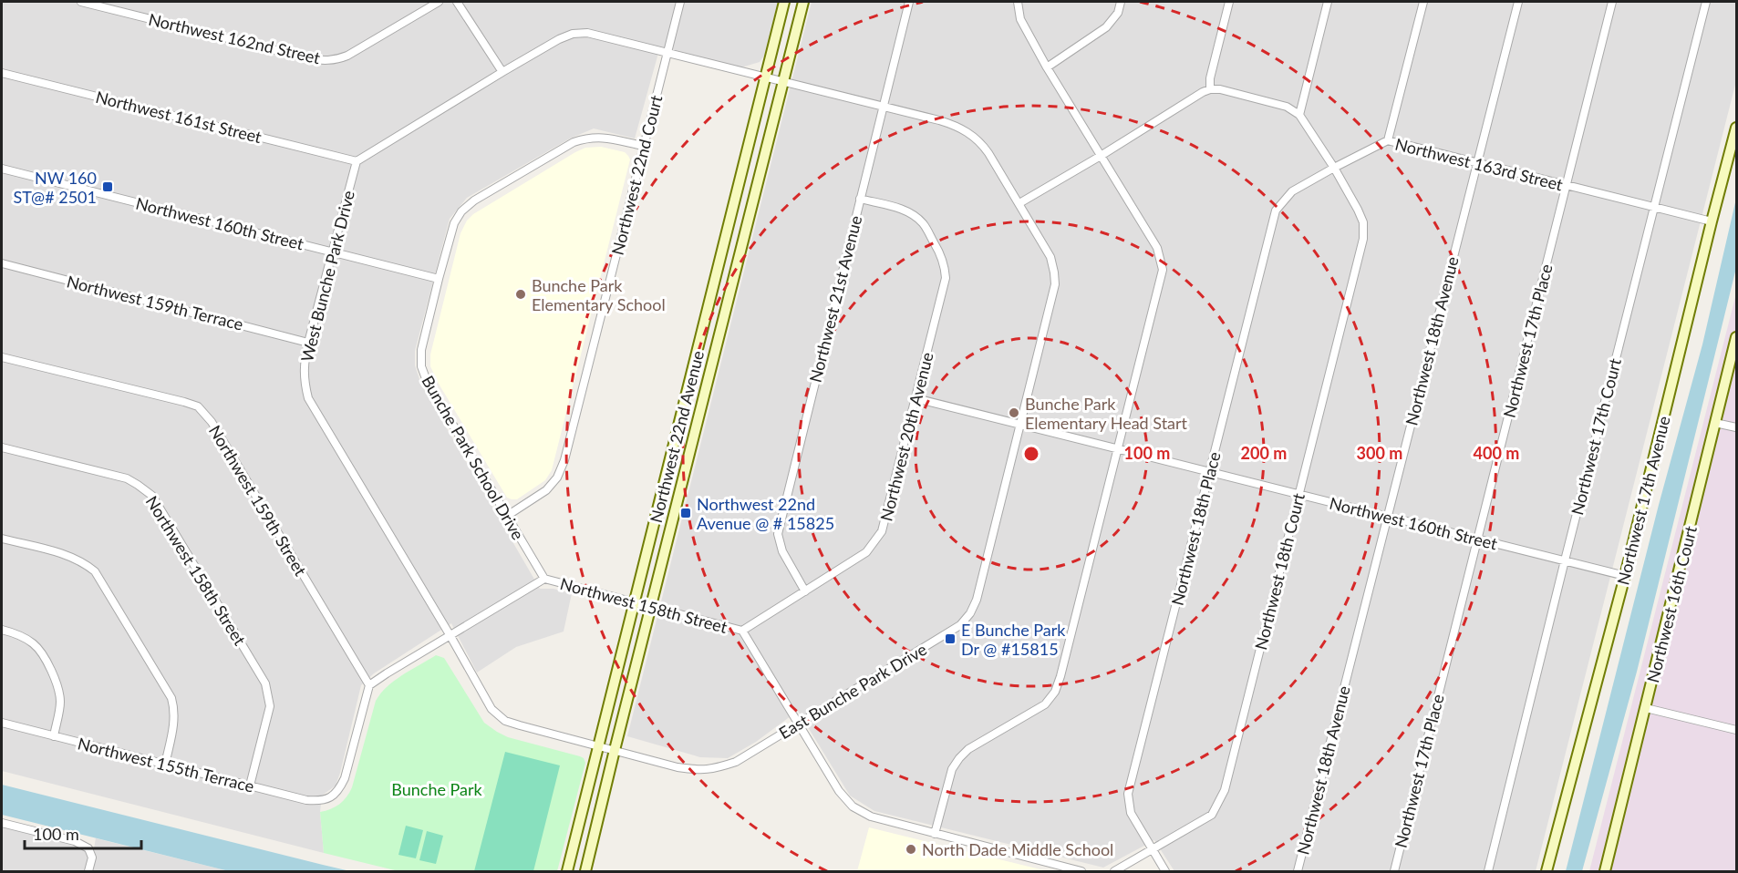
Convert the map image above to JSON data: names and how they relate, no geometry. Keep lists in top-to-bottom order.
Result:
{
  "streets": {
    "main road": ["Northwest 22nd Avenue", "Northwest 17th Avenue", "Northwest 16th Court"],
    "street": [
      "Northwest 162nd Street",
      "Northwest 161st Street",
      "Northwest 163rd Street",
      "Northwest 22nd Court",
      "Northwest 160th Street",
      "West Bunche Park Drive",
      "Northwest 21st Avenue",
      "Northwest 159th Terrace",
      "Northwest 18th Avenue",
      "Northwest 17th Place",
      "Northwest 20th Avenue",
      "Northwest 17th Court",
      "Bunche Park School Drive",
      "Northwest 159th Street",
      "Northwest 18th Place",
      "Northwest 158th Street",
      "Northwest 18th Court",
      "East Bunche Park Drive",
      "Northwest 155th Terrace"
    ]
  },
  "crossings": [
    ["Northwest 161st Street", "West Bunche Park Drive"],
    ["Northwest 163rd Street", "Northwest 18th Avenue"],
    ["Northwest 163rd Street", "Northwest 17th Place"],
    ["Northwest 163rd Street", "Northwest 17th Court"],
    ["Northwest 163rd Street", "Northwest 17th Avenue"],
    ["Northwest 163rd Street", "Northwest 18th Place"],
    ["Northwest 163rd Street", "Northwest 18th Court"],
    ["Northwest 22nd Court", "Bunche Park School Drive"],
    ["Northwest 160th Street", "West Bunche Park Drive"],
    ["Northwest 160th Street", "Northwest 18th Avenue"],
    ["Northwest 160th Street", "Northwest 17th Place"],
    ["Northwest 160th Street", "Northwest 20th Avenue"],
    ["Northwest 160th Street", "Northwest 17th Court"],
    ["Northwest 160th Street", "Bunche Park School Drive"],
    ["Northwest 160th Street", "Northwest 17th Avenue"],
    ["Northwest 160th Street", "Northwest 18th Place"],
    ["Northwest 160th Street", "Northwest 18th Court"],
    ["Northwest 160th Street", "East Bunche Park Drive"],
    ["West Bunche Park Drive", "Northwest 159th Terrace"],
    ["West Bunche Park Drive", "Northwest 22nd Avenue"],
    ["West Bunche Park Drive", "East Bunche Park Drive"],
    ["Northwest 21st Avenue", "Northwest 20th Avenue"],
    ["Northwest 21st Avenue", "East Bunche Park Drive"],
    ["Northwest 22nd Avenue", "Northwest 158th Street"],
    ["Northwest 22nd Avenue", "East Bunche Park Drive"],
    ["Northwest 20th Avenue", "Northwest 158th Street"],
    ["Bunche Park School Drive", "Northwest 158th Street"],
    ["Northwest 159th Street", "Northwest 155th Terrace"],
    ["Northwest 18th Place", "Northwest 18th Court"],
    ["Northwest 158th Street", "Northwest 155th Terrace"]
  ],
  "parks": ["Bunche Park"],
  "places": {
    "transit": ["NW 160 ST@# 2501", "Northwest 22nd Avenue @ # 15825", "E Bunche Park Dr @ #15815"],
    "other": ["Bunche Park Elementary School", "Bunche Park Elementary Head Start", "North Dade Middle School"]
  },
  "scale_bar": "100 m",
  "rings": [
    "100 m",
    "200 m",
    "300 m",
    "400 m"
  ]
}
